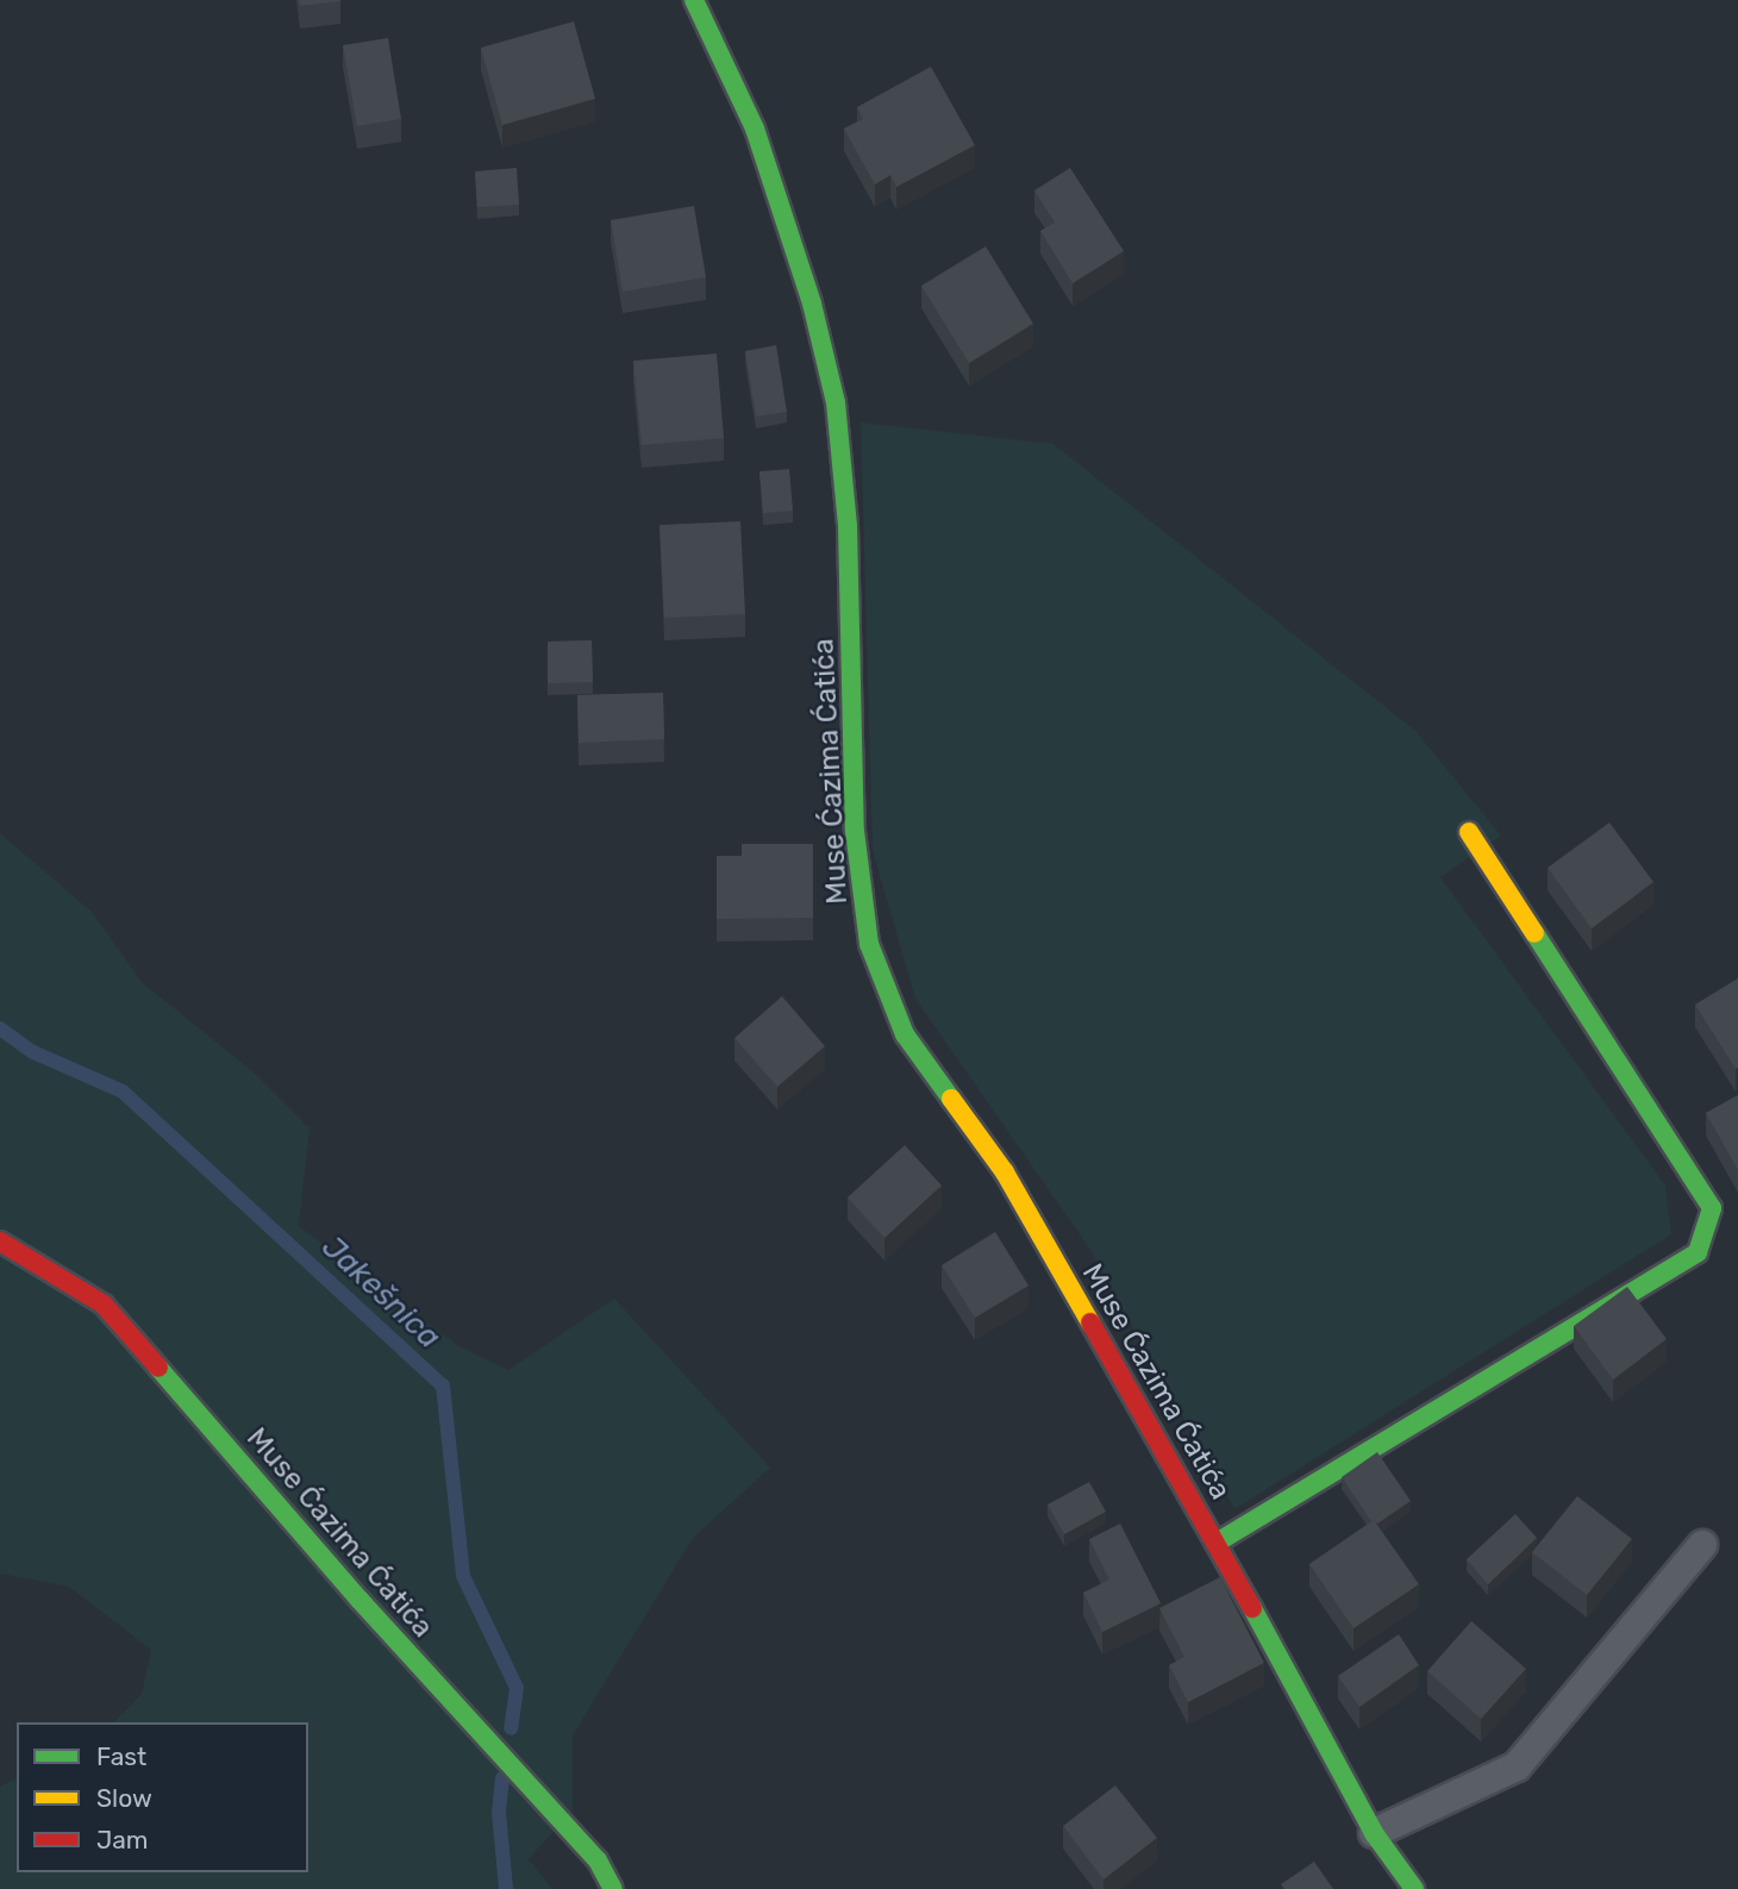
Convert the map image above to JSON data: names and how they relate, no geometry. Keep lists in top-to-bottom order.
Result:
{
  "streets": {
    "street": ["Muse Ćazima Ćatića"]
  },
  "water": ["Jakešnica"],
  "legend": ["Fast", "Slow", "Jam"]
}
